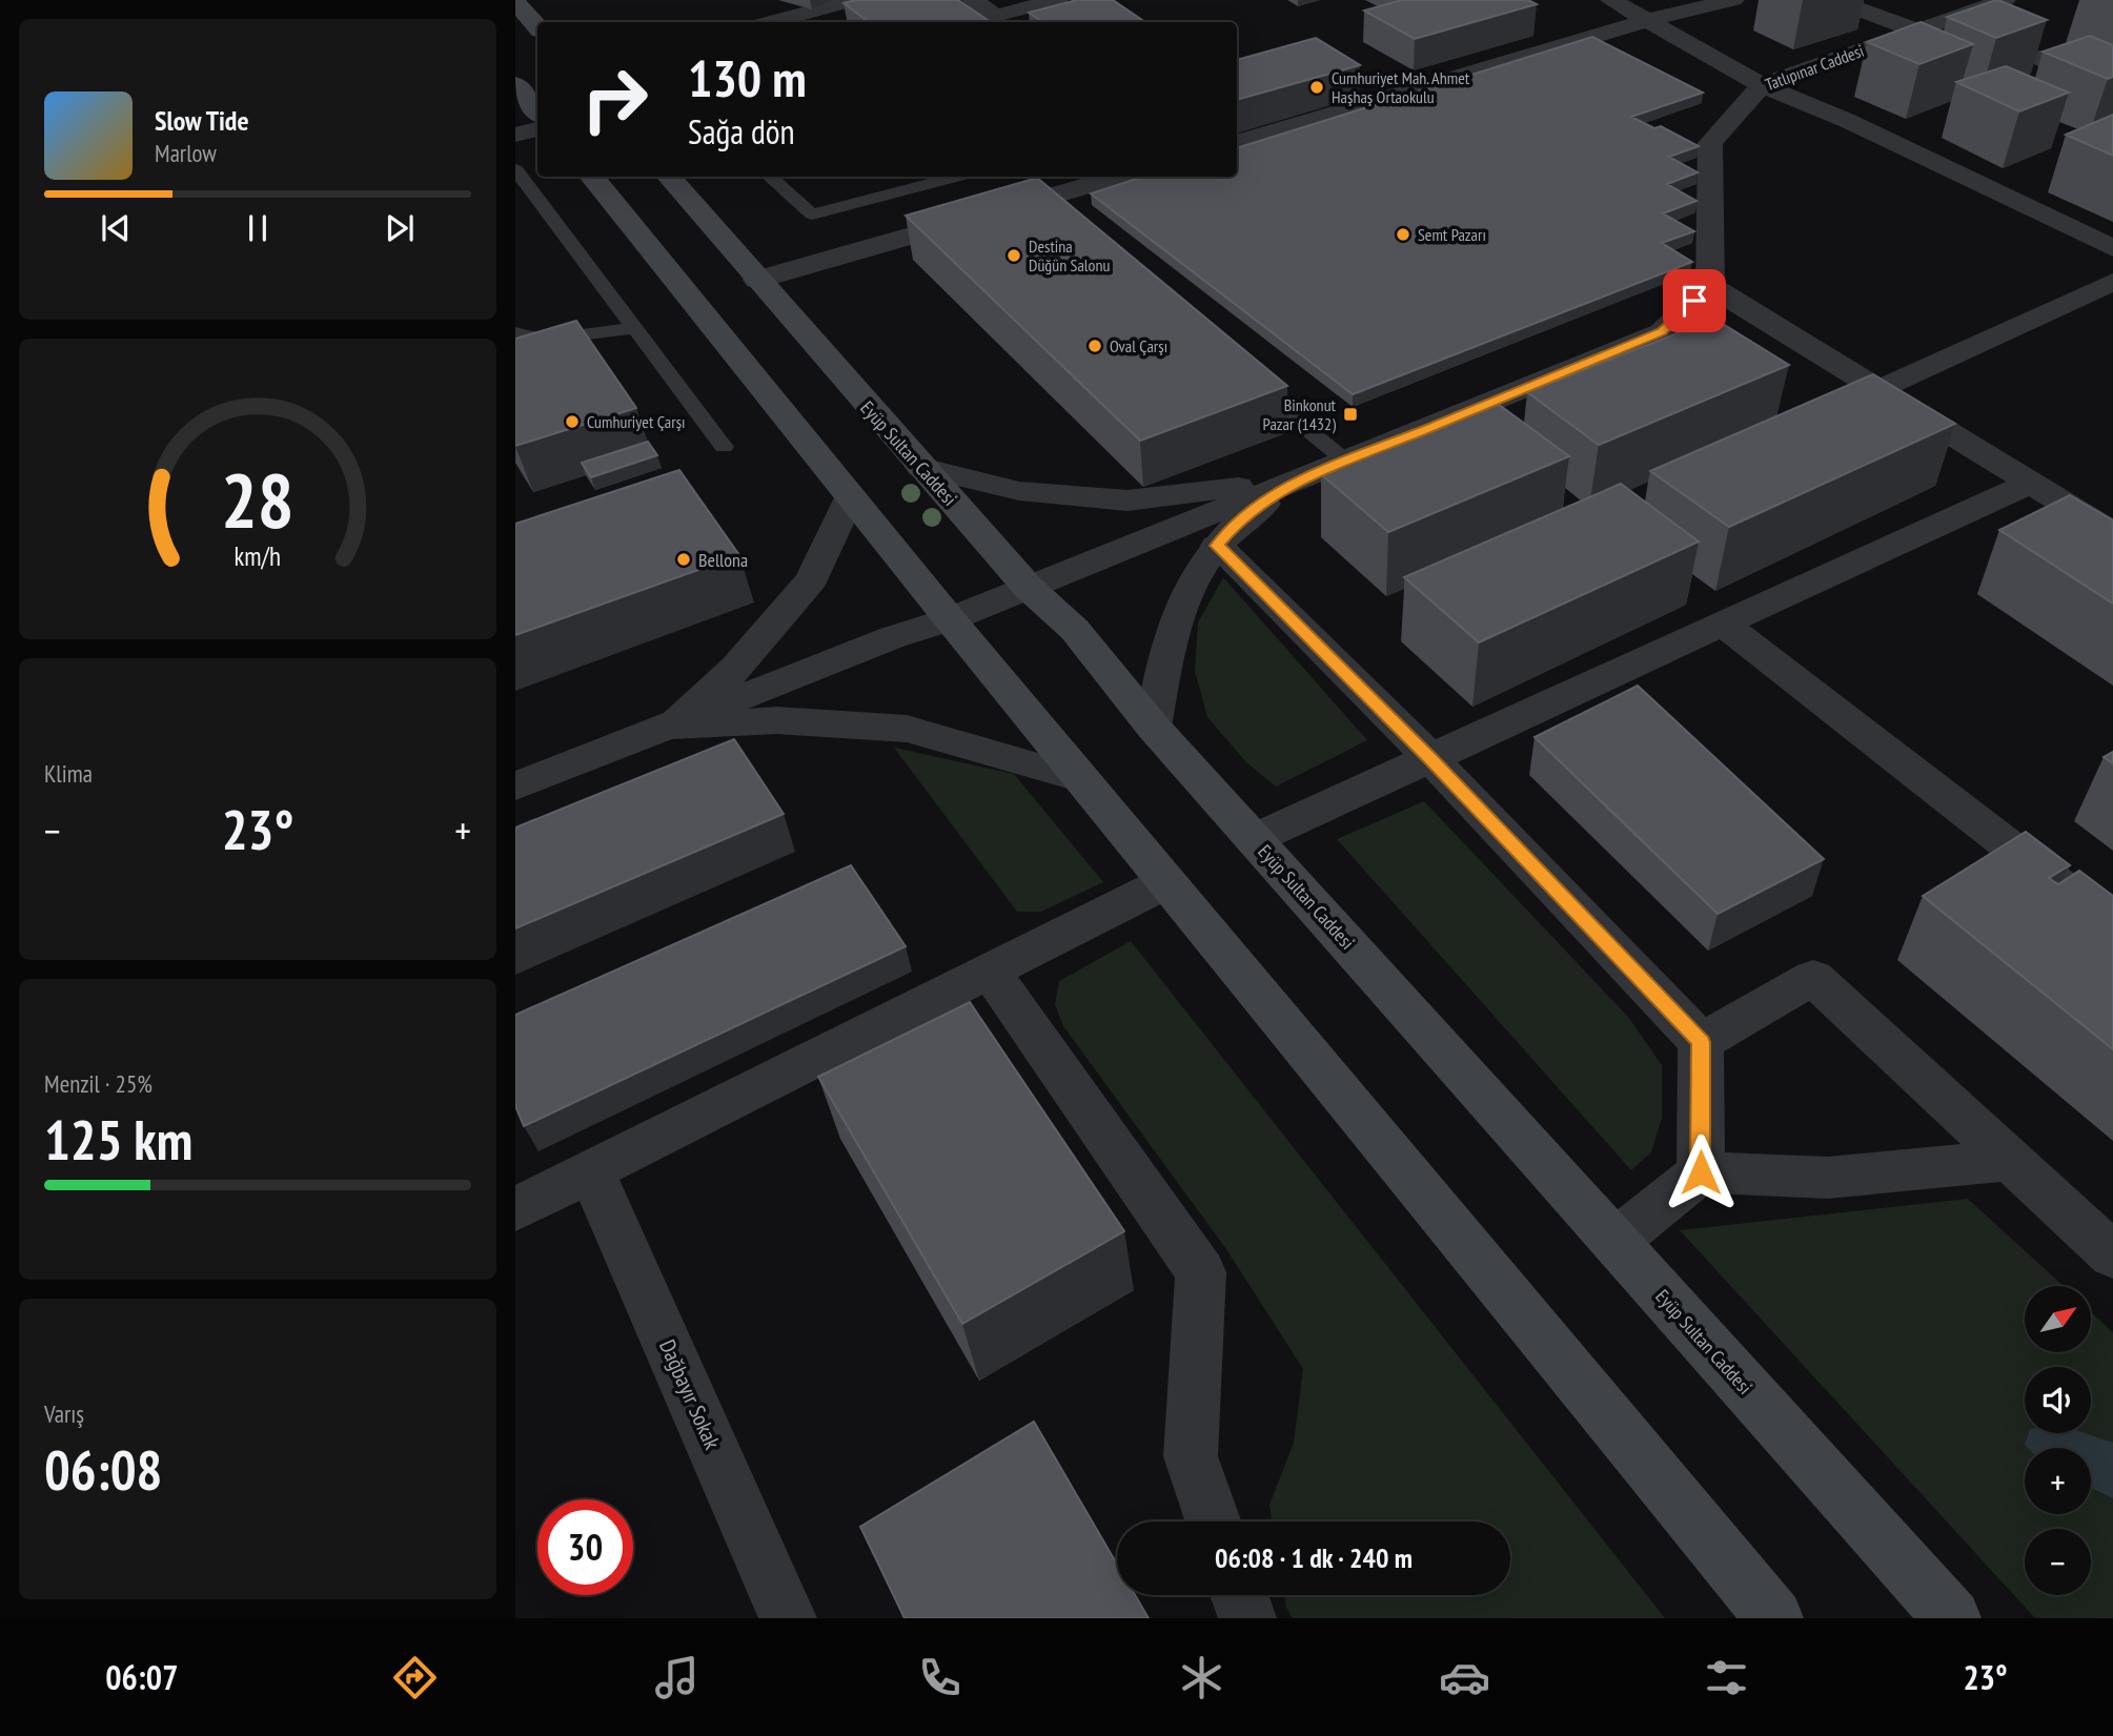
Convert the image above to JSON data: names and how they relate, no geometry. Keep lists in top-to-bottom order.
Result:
{
  "streets": {
    "main road": ["Eyüp Sultan Caddesi"],
    "street": ["Tatlıpınar Caddesi", "Dağbayır Sokak"]
  },
  "places": {
    "other": [
      "Cumhuriyet Mah. Ahmet Haşhaş Ortaokulu",
      "Semt Pazarı",
      "Destina Düğün Salonu",
      "Oval Çarşı",
      "Cumhuriyet Çarşı",
      "Bellona"
    ],
    "transit": ["Binkonut Pazar (1432)"]
  },
  "north": "top right",
  "page": {
    "turn": ["130 m", "Sağa dön"],
    "song": ["Slow Tide", "Marlow"],
    "tile": [
      "Klima",
      ["Menzil · 25%", "125 km"],
      ["Varış", "06:08"]
    ],
    "heat": ["−", "23°", "+"],
    "map_buttons": ["+", "−"],
    "limit": "30",
    "trip": "06:08 · 1 dk · 240 m",
    "tabs": ["06:07", "23°"],
    "gauge": ["28", "km/h"]
  }
}
